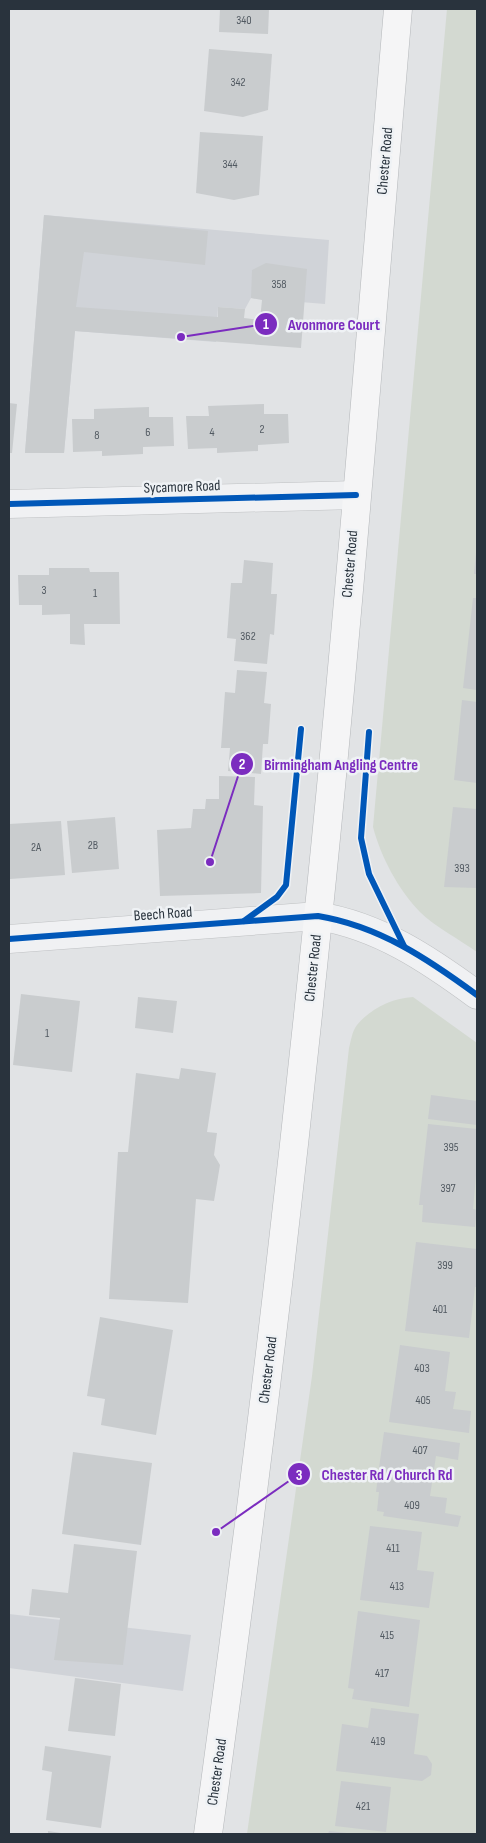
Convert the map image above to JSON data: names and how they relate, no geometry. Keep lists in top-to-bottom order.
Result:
{
  "streets": {
    "highway": ["Chester Road"],
    "street": ["Sycamore Road", "Beech Road"]
  },
  "crossings": [
    ["Chester Road", "Sycamore Road"],
    ["Chester Road", "Beech Road"]
  ],
  "places": ["Avonmore Court", "Birmingham Angling Centre", "Chester Rd / Church Rd"],
  "house_numbers": [
    "340",
    "342",
    "344",
    "358",
    "2",
    "6",
    "4",
    "8",
    "3",
    "1",
    "362",
    "2B",
    "2A",
    "393",
    "1",
    "395",
    "397",
    "399",
    "401",
    "403",
    "405",
    "407",
    "409",
    "411",
    "413",
    "415",
    "417",
    "419",
    "421"
  ]
}
